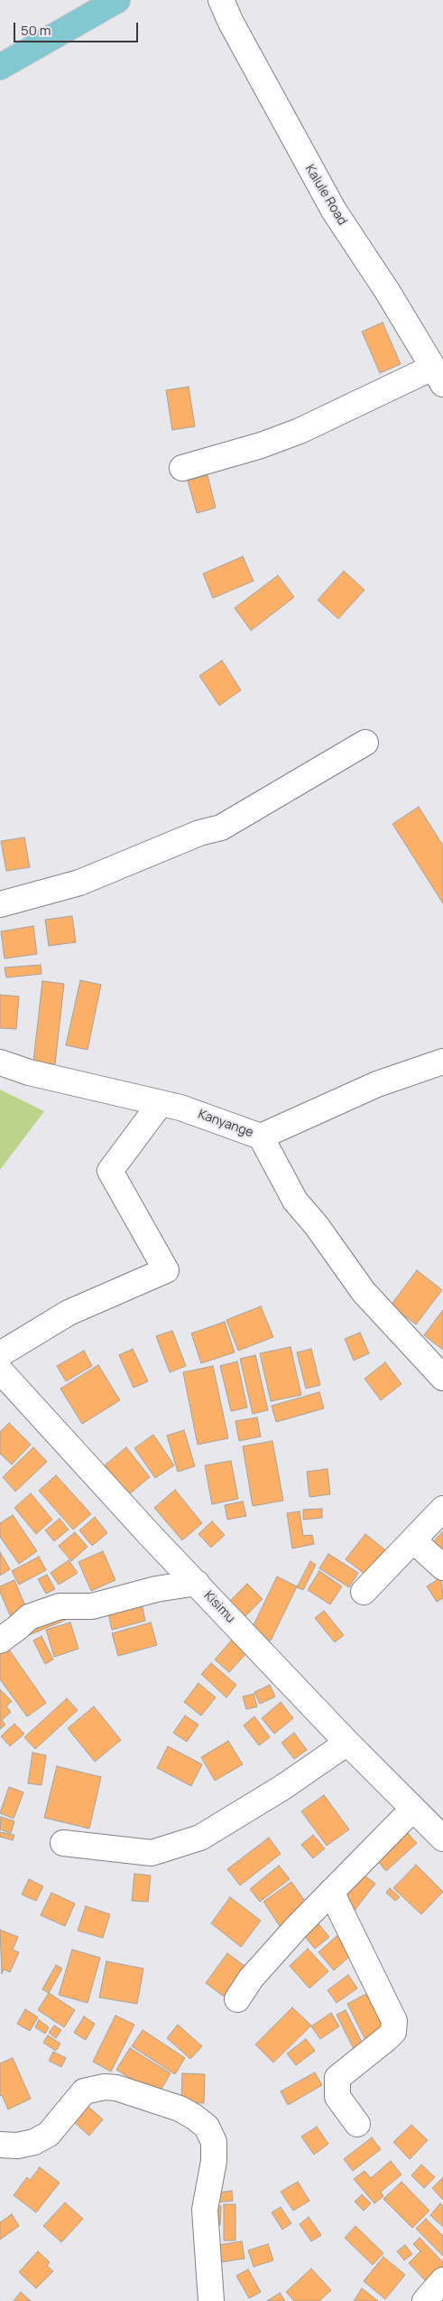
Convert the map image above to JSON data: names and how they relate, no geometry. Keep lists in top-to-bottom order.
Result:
{
  "streets": {
    "street": ["Kalule Road", "Kanyange", "Kisimu"]
  },
  "scale_bar": "50 m"
}
